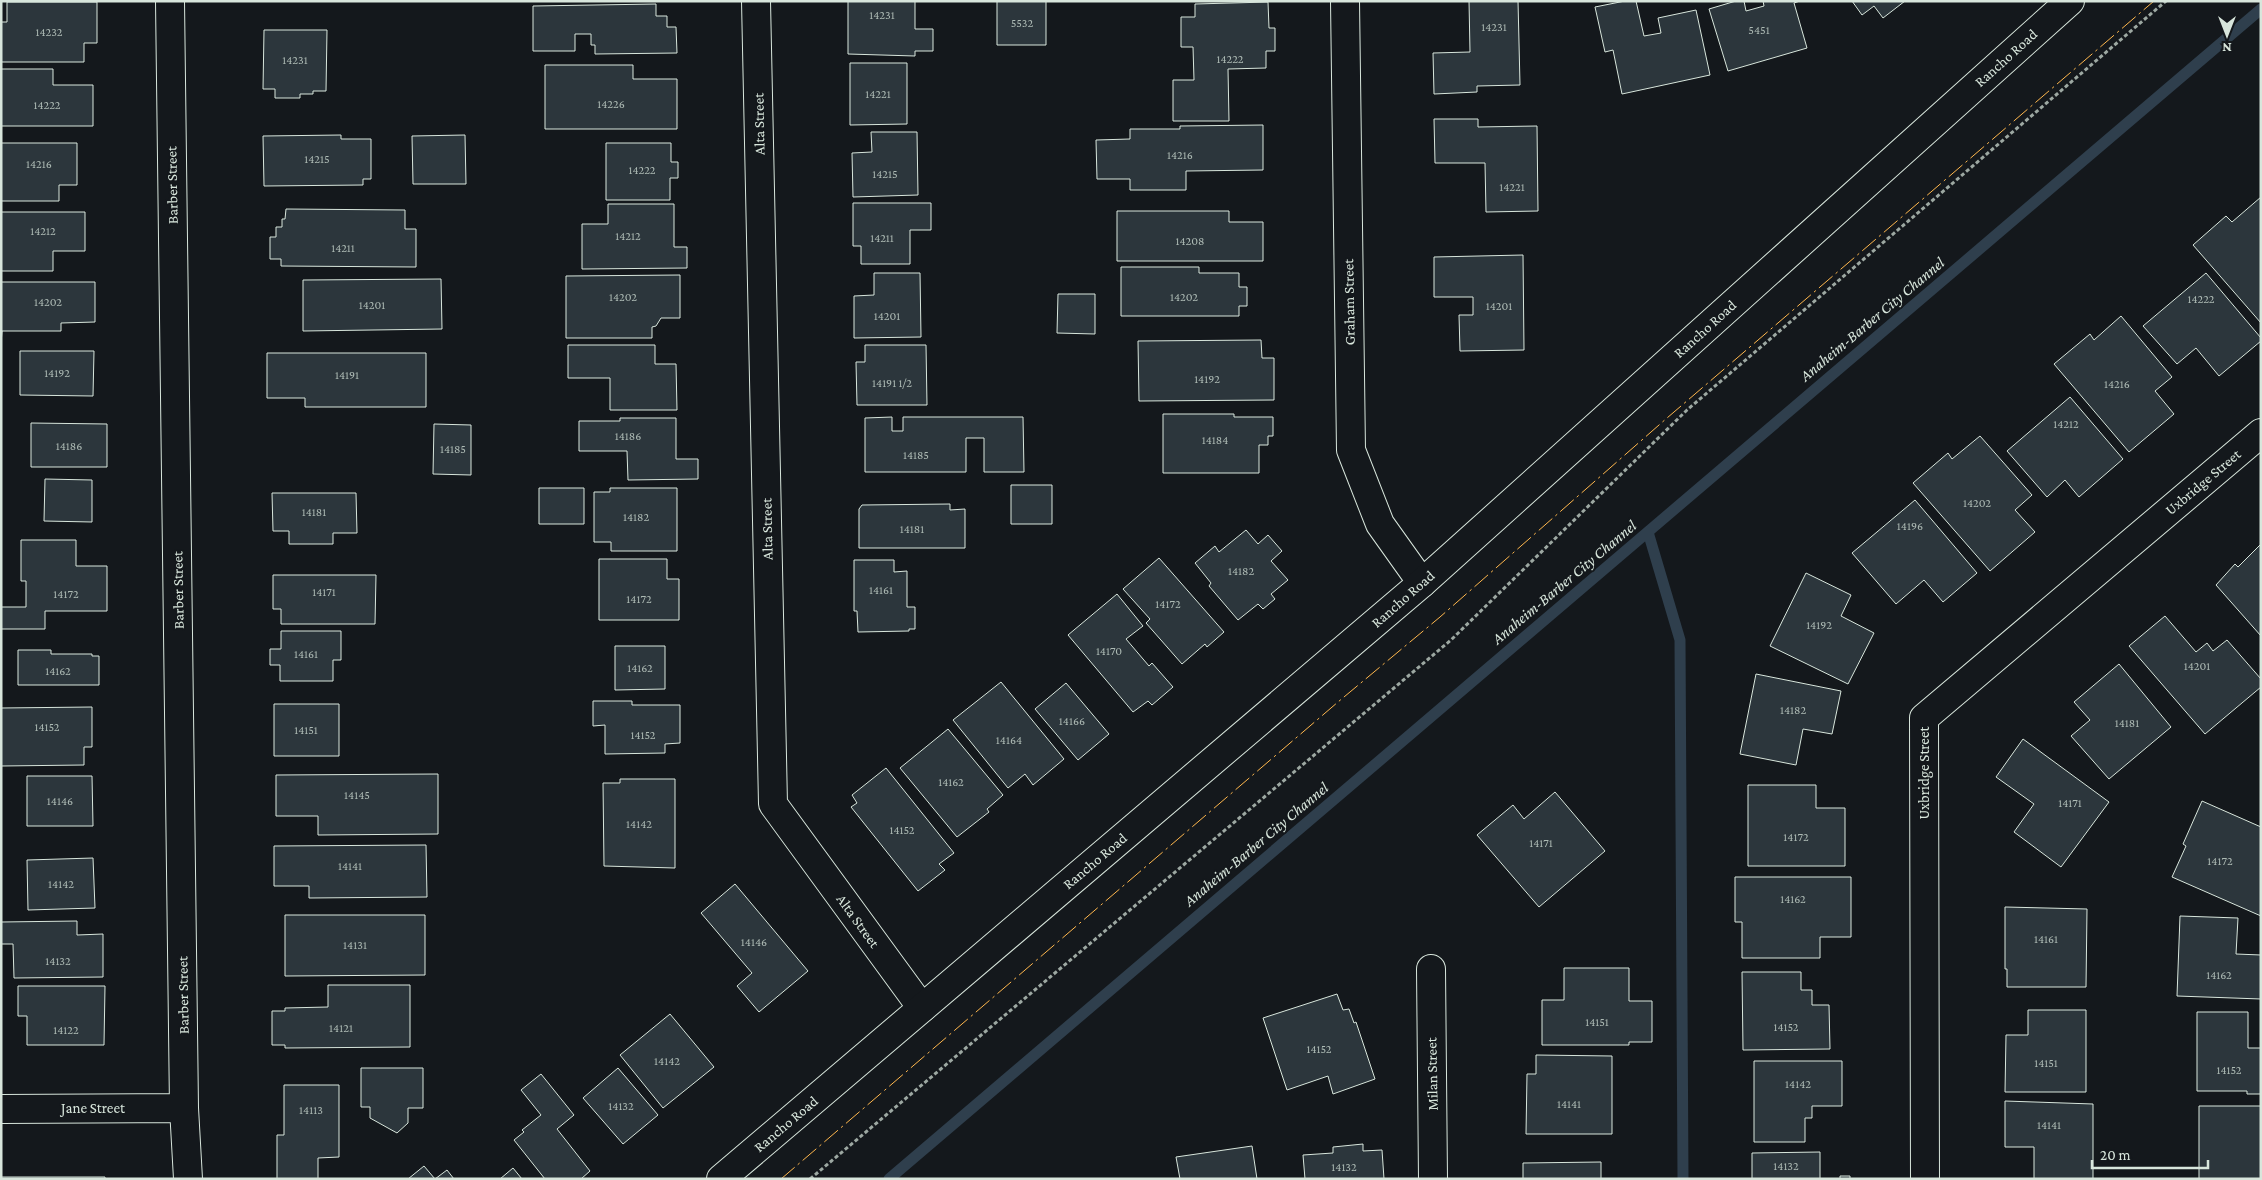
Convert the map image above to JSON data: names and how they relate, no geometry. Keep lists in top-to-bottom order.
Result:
{
  "streets": {
    "street": [
      "Rancho Road",
      "Alta Street",
      "Barber Street",
      "Graham Street",
      "Uxbridge Street",
      "Milan Street",
      "Jane Street"
    ]
  },
  "crossings": [
    ["Rancho Road", "Alta Street"],
    ["Rancho Road", "Graham Street"],
    ["Barber Street", "Jane Street"]
  ],
  "water": ["Anaheim-Barber City Channel"],
  "house_numbers": [
    "14231",
    "5532",
    "14231",
    "5451",
    "14232",
    "14222",
    "14231",
    "14221",
    "14226",
    "14222",
    "14216",
    "14215",
    "14216",
    "14222",
    "14215",
    "14221",
    "14212",
    "14212",
    "14211",
    "14208",
    "14211",
    "14202",
    "14202",
    "14222",
    "14202",
    "14201",
    "14201",
    "14201",
    "14192",
    "14191",
    "14192",
    "14191 1/2",
    "14216",
    "14212",
    "14186",
    "14184",
    "14186",
    "14185",
    "14185",
    "14202",
    "14181",
    "14182",
    "14196",
    "14181",
    "14182",
    "14161",
    "14171",
    "14172",
    "14172",
    "14172",
    "14192",
    "14170",
    "14161",
    "14201",
    "14162",
    "14162",
    "14182",
    "14166",
    "14181",
    "14152",
    "14151",
    "14152",
    "14164",
    "14162",
    "14145",
    "14146",
    "14171",
    "14142",
    "14152",
    "14172",
    "14171",
    "14172",
    "14141",
    "14142",
    "14162",
    "14161",
    "14146",
    "14131",
    "14132",
    "14162",
    "14151",
    "14152",
    "14121",
    "14122",
    "14152",
    "14142",
    "14151",
    "14152",
    "14142",
    "14141",
    "14132",
    "14113",
    "14141",
    "14132",
    "14132"
  ],
  "scale_bar": "20 m",
  "north": "bottom"
}
